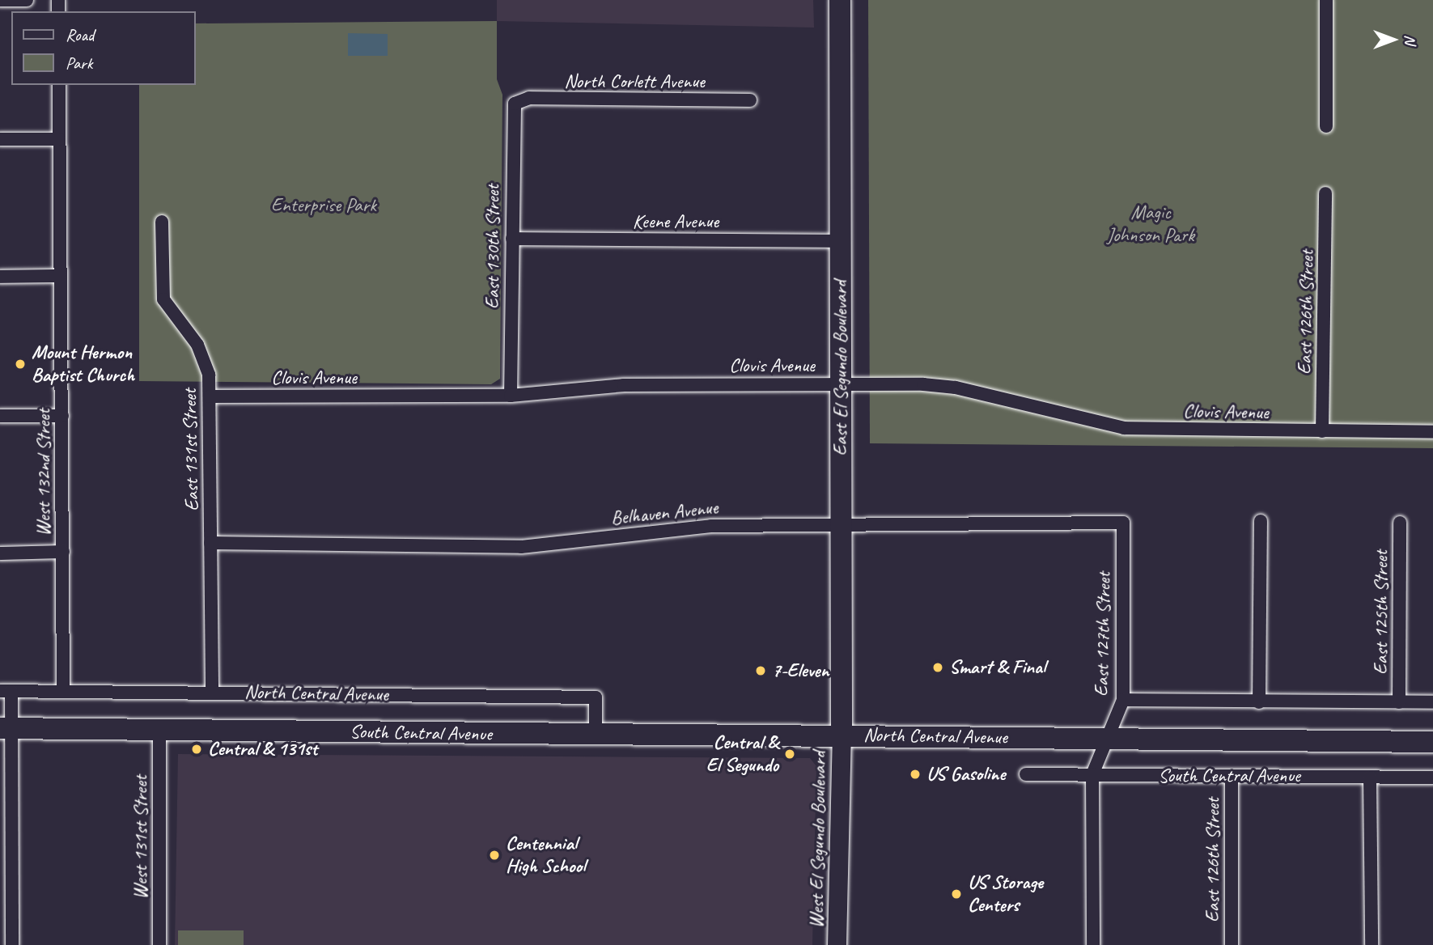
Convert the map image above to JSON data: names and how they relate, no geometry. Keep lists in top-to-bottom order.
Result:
{
  "streets": {
    "main road": [
      "East El Segundo Boulevard",
      "North Central Avenue",
      "South Central Avenue",
      "West El Segundo Boulevard"
    ],
    "street": [
      "North Corlett Avenue",
      "Keene Avenue",
      "East 130th Street",
      "East 126th Street",
      "Clovis Avenue",
      "East 131st Street",
      "West 132nd Street",
      "Belhaven Avenue",
      "East 125th Street",
      "East 127th Street",
      "West 131st Street"
    ]
  },
  "crossings": [
    ["North Corlett Avenue", "East 130th Street"],
    ["Keene Avenue", "East 130th Street"],
    ["Keene Avenue", "East El Segundo Boulevard"],
    ["East 130th Street", "Clovis Avenue"],
    ["East 126th Street", "Clovis Avenue"],
    ["East 126th Street", "South Central Avenue"],
    ["Clovis Avenue", "East El Segundo Boulevard"],
    ["Clovis Avenue", "East 131st Street"],
    ["East El Segundo Boulevard", "Belhaven Avenue"],
    ["East El Segundo Boulevard", "North Central Avenue"],
    ["East El Segundo Boulevard", "South Central Avenue"],
    ["East El Segundo Boulevard", "West El Segundo Boulevard"],
    ["East 131st Street", "Belhaven Avenue"],
    ["East 131st Street", "North Central Avenue"],
    ["West 132nd Street", "North Central Avenue"],
    ["Belhaven Avenue", "East 127th Street"],
    ["East 127th Street", "South Central Avenue"],
    ["North Central Avenue", "South Central Avenue"],
    ["North Central Avenue", "West El Segundo Boulevard"],
    ["South Central Avenue", "West 131st Street"],
    ["South Central Avenue", "West El Segundo Boulevard"]
  ],
  "parks": ["Enterprise Park", "Magic Johnson Park"],
  "places": [
    "Mount Hermon Baptist Church",
    "Smart & Final",
    "7-Eleven",
    "Central & 131st",
    "Central & El Segundo",
    "US Gasoline",
    "Centennial High School",
    "US Storage Centers"
  ],
  "legend": ["Road", "Park"],
  "north": "right"
}
